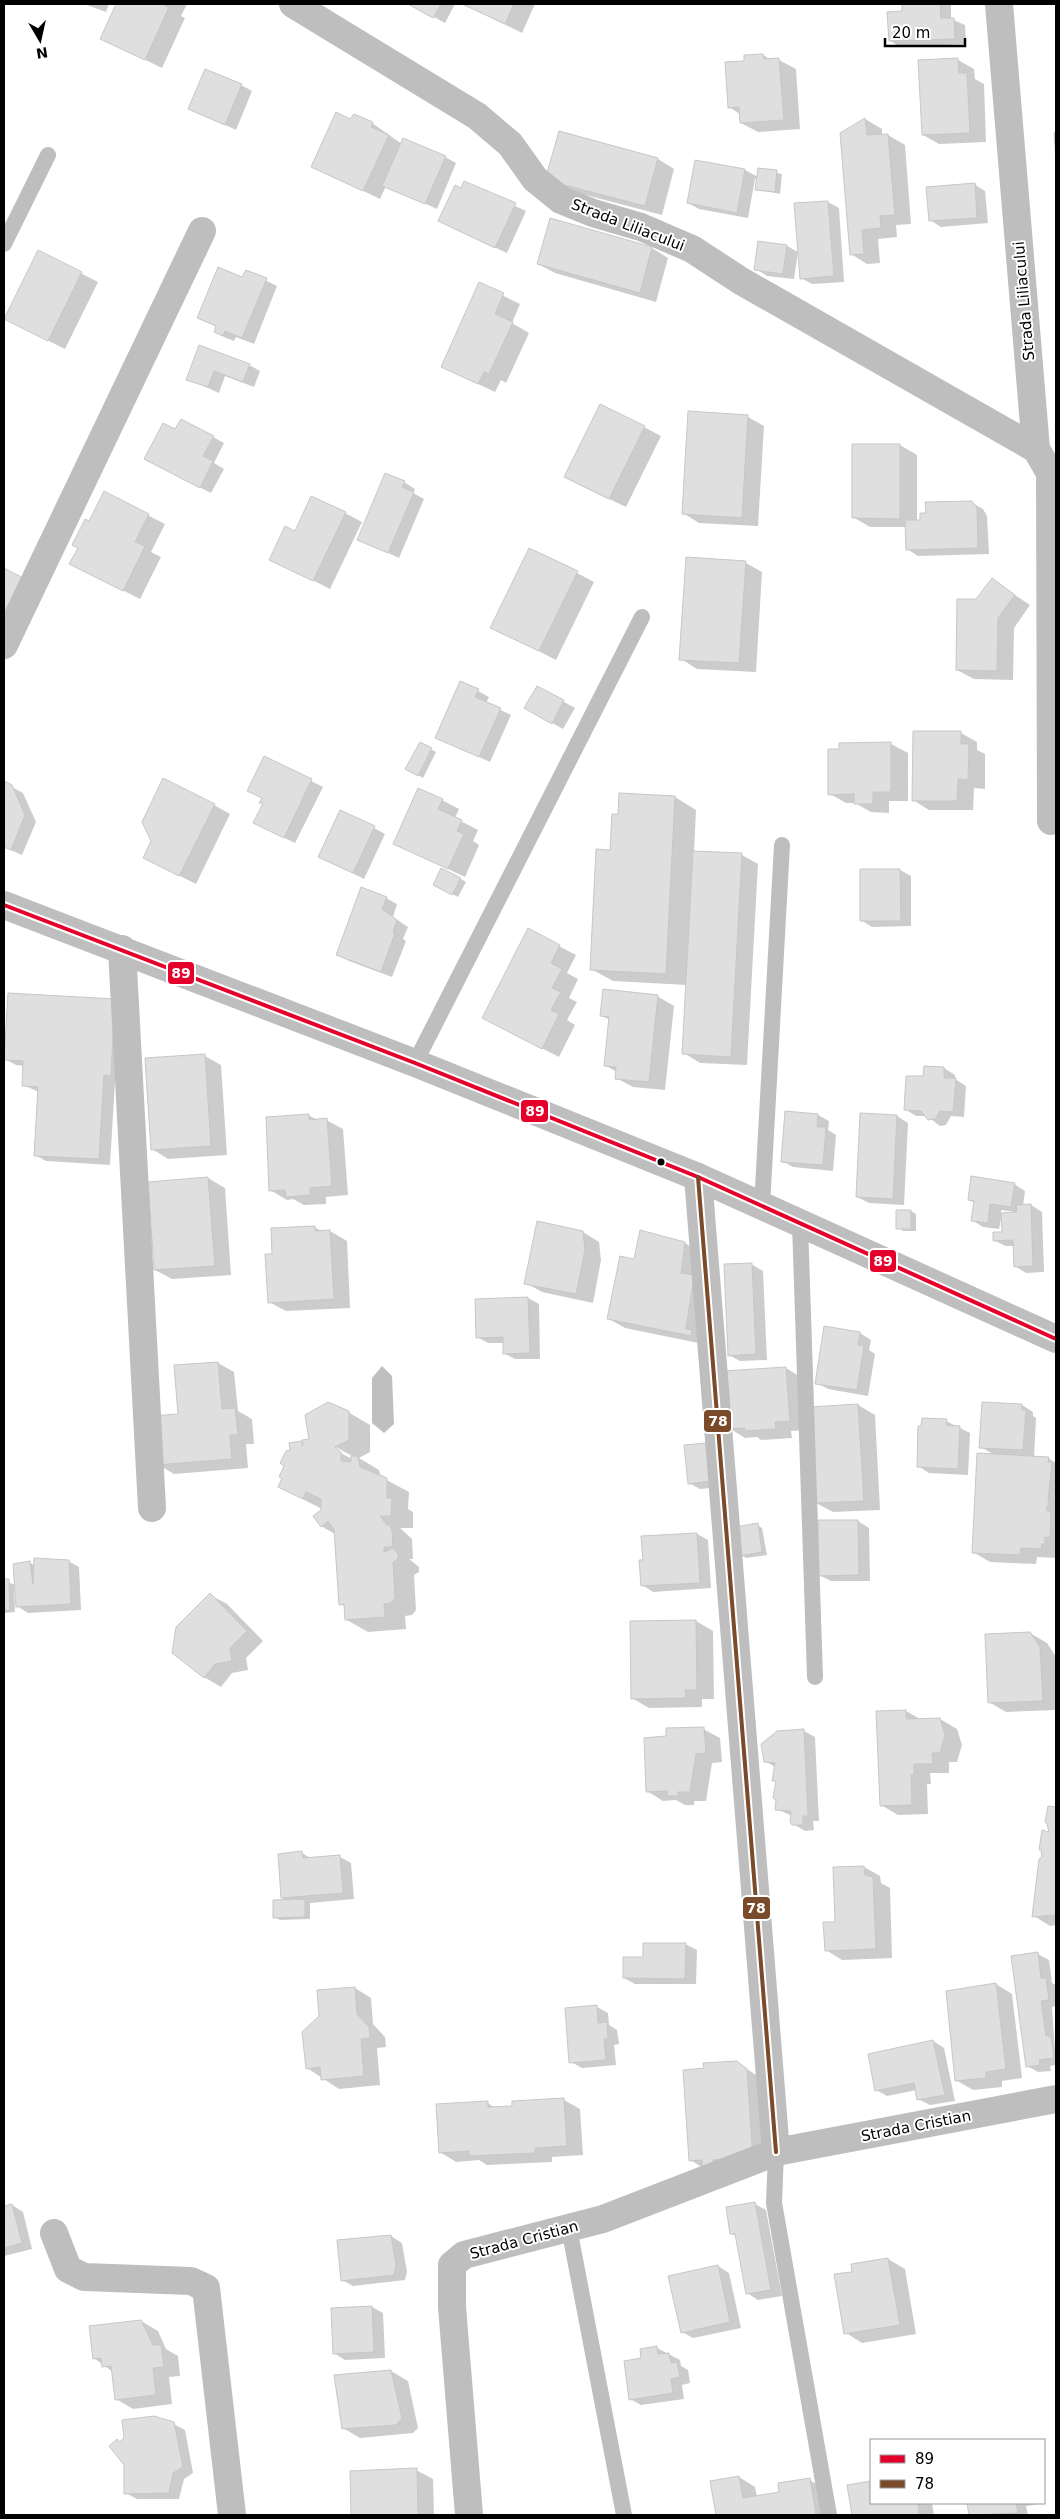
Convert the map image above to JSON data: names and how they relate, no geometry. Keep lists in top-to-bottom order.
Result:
{
  "streets": {
    "street": ["Strada Liliacului", "Strada Cristian"]
  },
  "lines": ["transit line 89", "transit line 78"],
  "legend": ["89", "78"],
  "scale_bar": "20 m",
  "north": "bottom"
}
